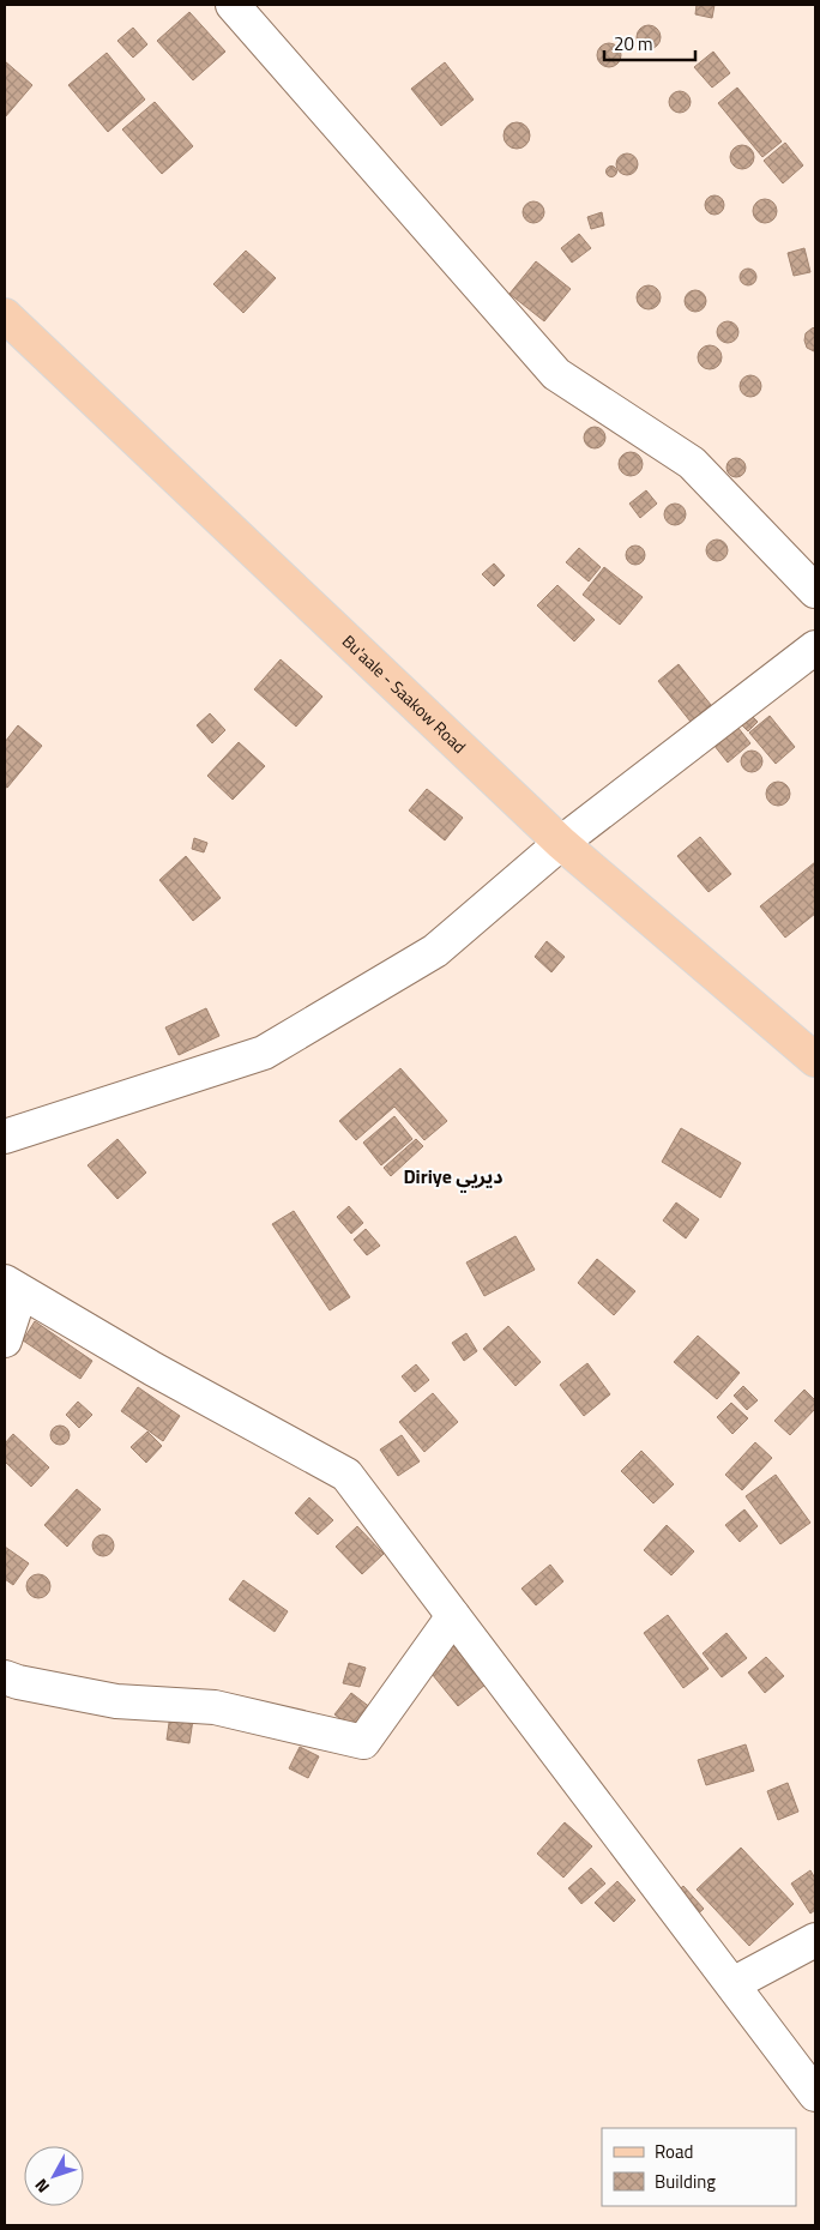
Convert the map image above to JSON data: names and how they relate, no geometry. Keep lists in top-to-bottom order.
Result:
{
  "streets": {
    "main road": ["Bu'aale - Saakow Road"]
  },
  "districts": ["Diriye ديريي"],
  "legend": ["Road", "Building"],
  "scale_bar": "20 m",
  "north": "bottom left"
}
